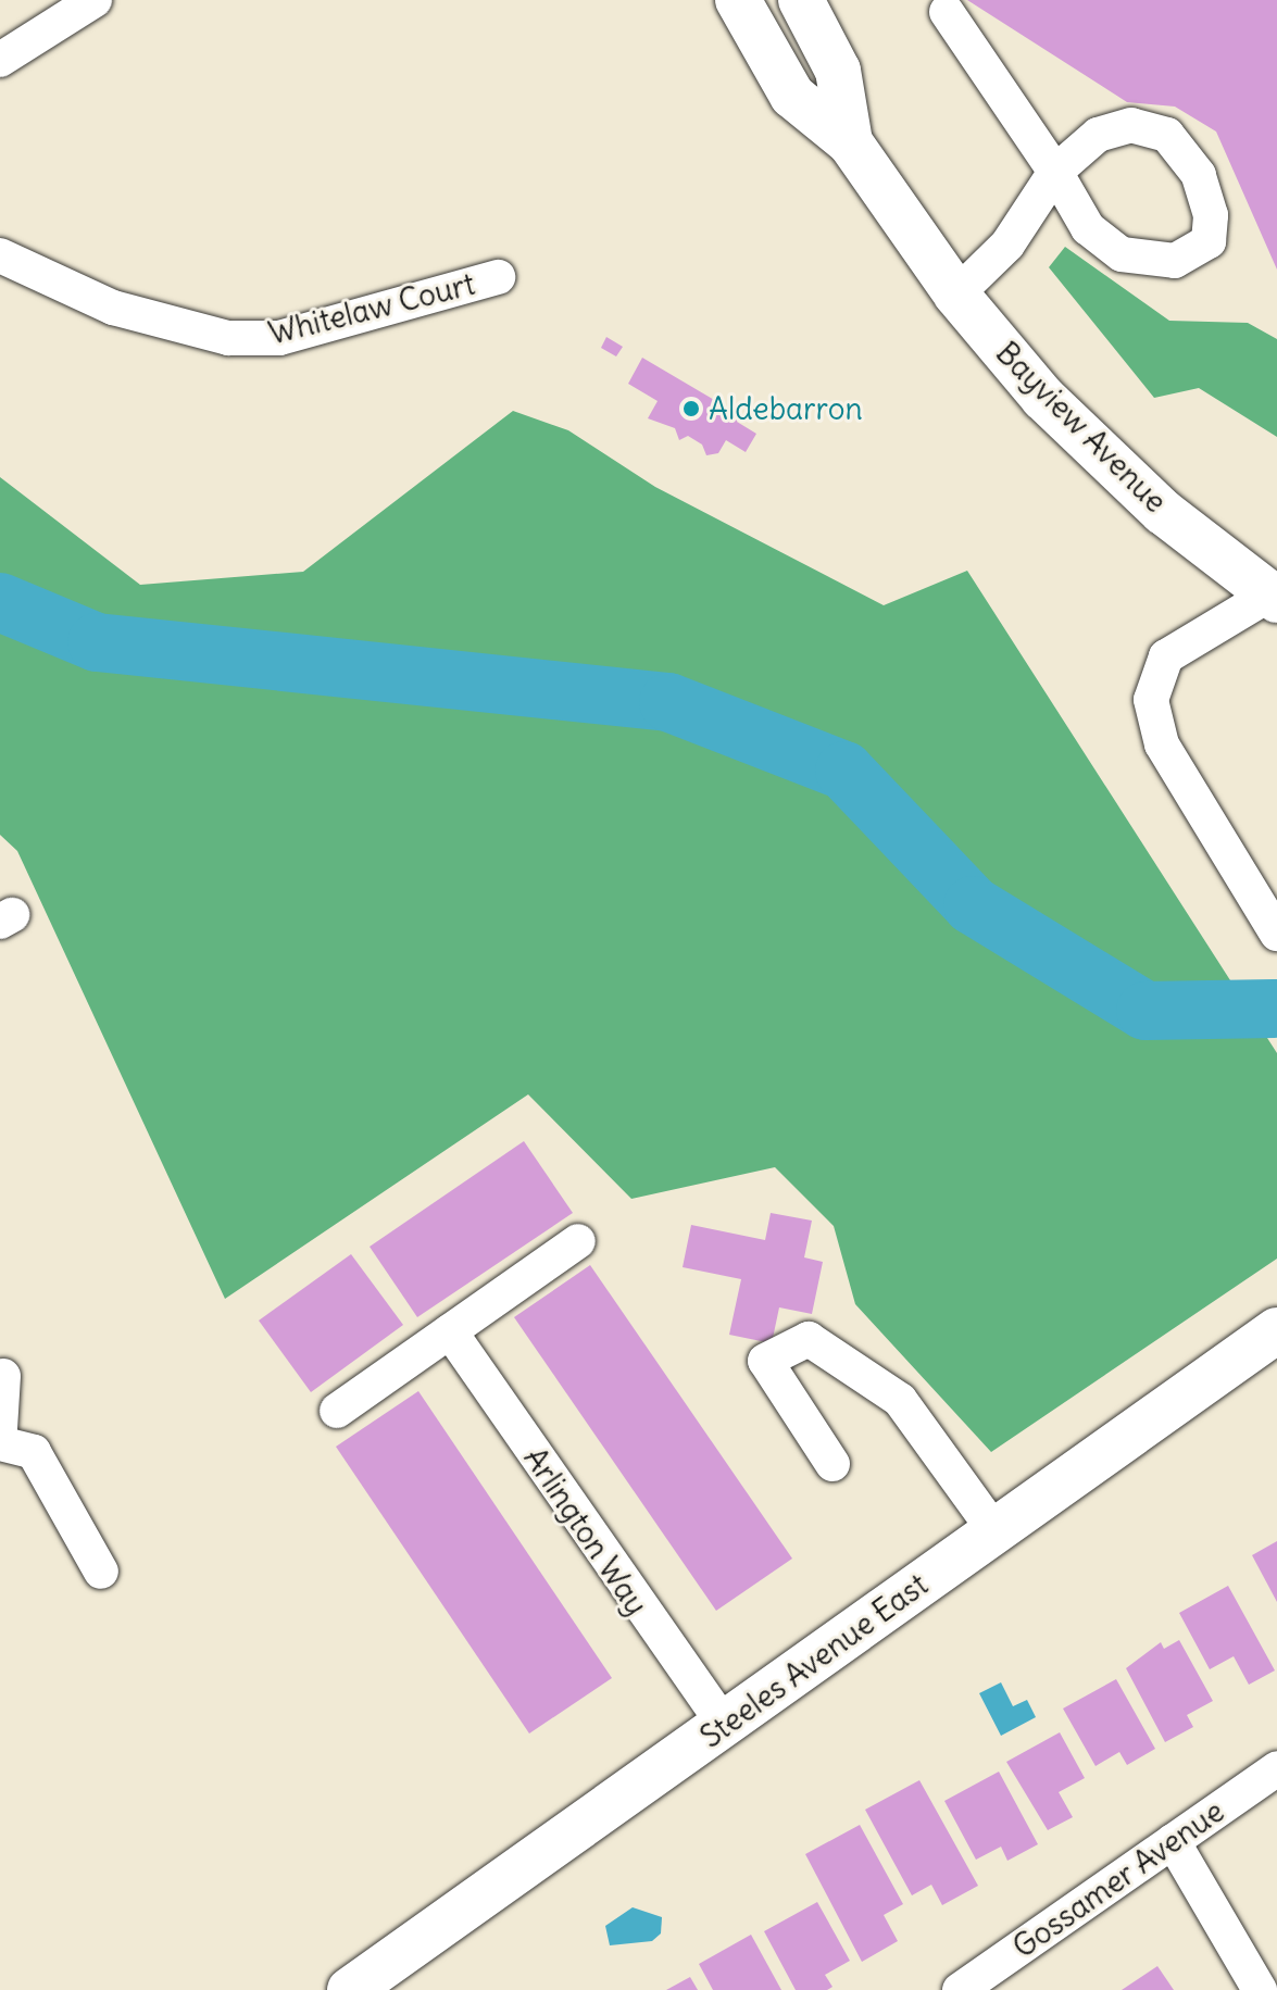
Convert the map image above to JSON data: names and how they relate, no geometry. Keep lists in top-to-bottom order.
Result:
{
  "streets": {
    "main road": ["Bayview Avenue", "Steeles Avenue East"],
    "street": ["Whitelaw Court", "Arlington Way", "Gossamer Avenue"]
  },
  "crossings": [
    ["Arlington Way", "Steeles Avenue East"]
  ],
  "places": ["Aldebarron"]
}
